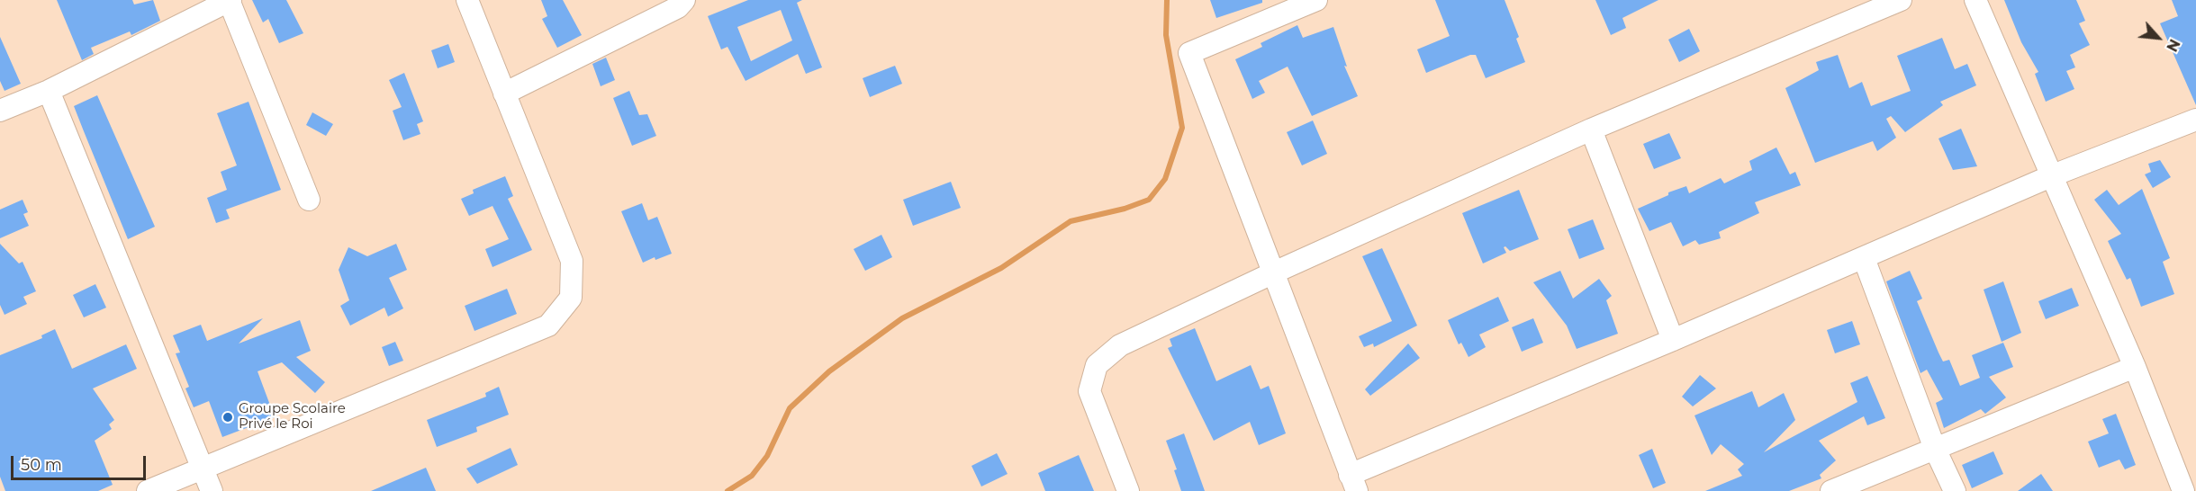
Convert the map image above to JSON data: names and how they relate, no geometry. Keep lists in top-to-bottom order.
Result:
{
  "places": ["Groupe Scolaire Privé le Roi"],
  "scale_bar": "50 m",
  "north": "bottom right"
}
